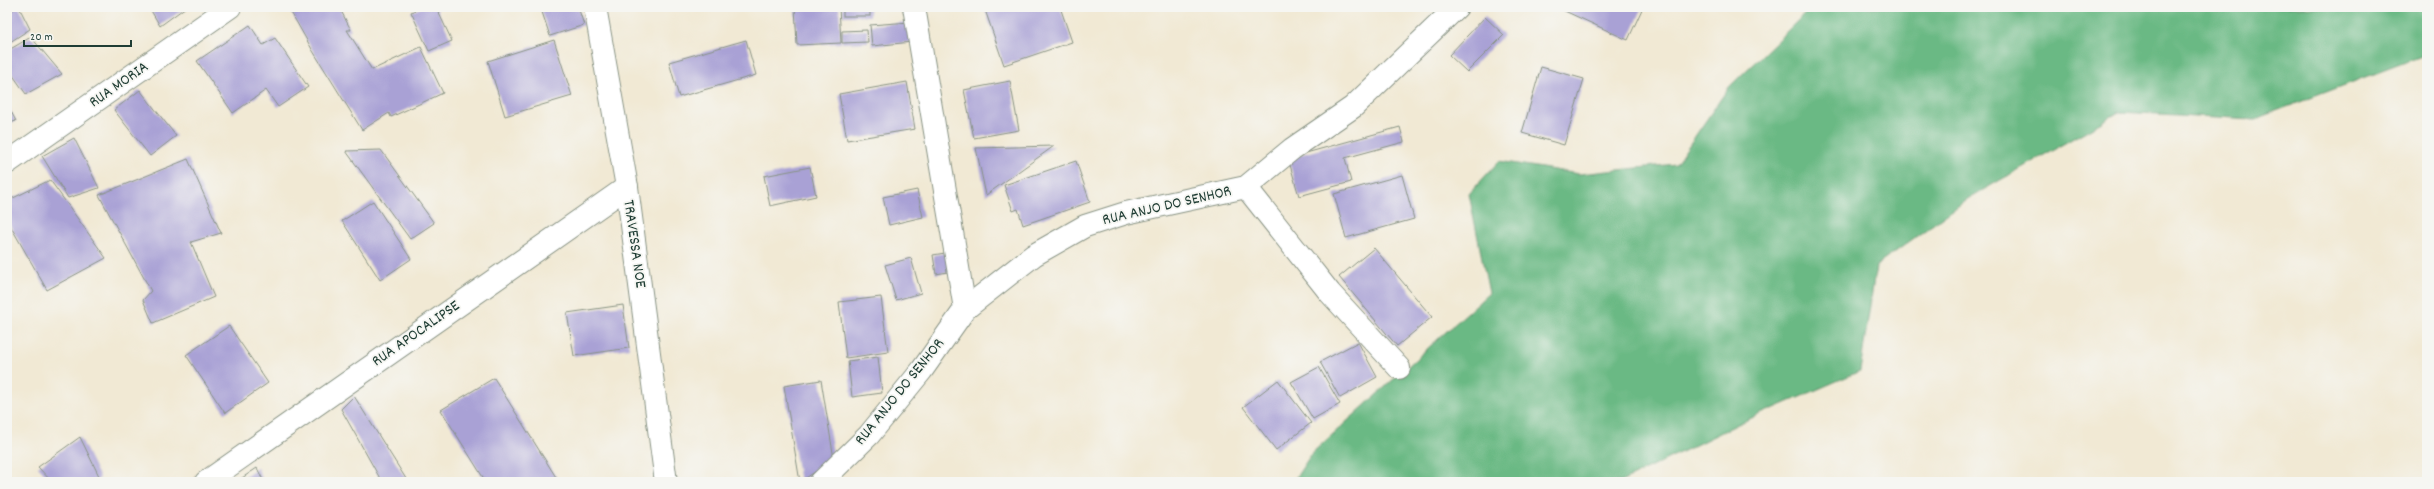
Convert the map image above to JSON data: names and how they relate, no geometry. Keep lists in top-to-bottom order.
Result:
{
  "streets": {
    "street": [
      "RUA MORIA",
      "RUA ANJO DO SENHOR",
      "TRAVESSA NOE",
      "RUA APOCALIPSE"
    ]
  },
  "crossings": [
    ["TRAVESSA NOE", "RUA APOCALIPSE"]
  ],
  "scale_bar": "20 m"
}
